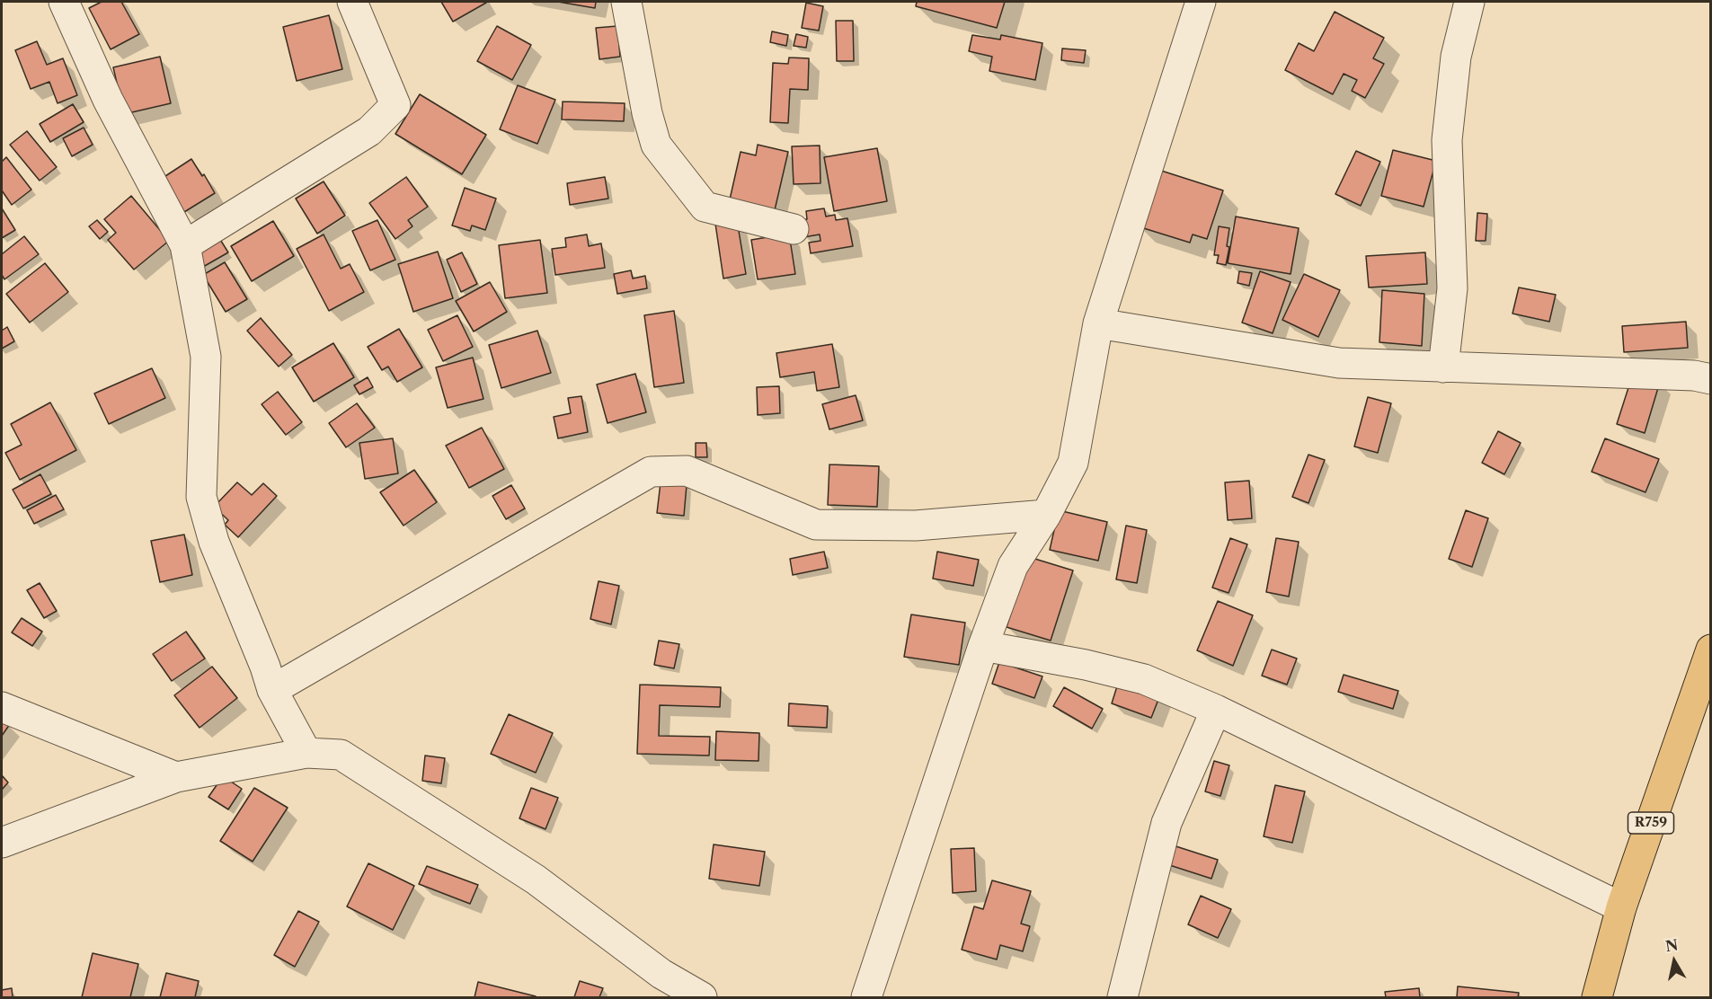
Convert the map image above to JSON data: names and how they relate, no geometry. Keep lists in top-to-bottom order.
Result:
{
  "streets": {
    "main road": ["R759"]
  },
  "north": "top"
}
